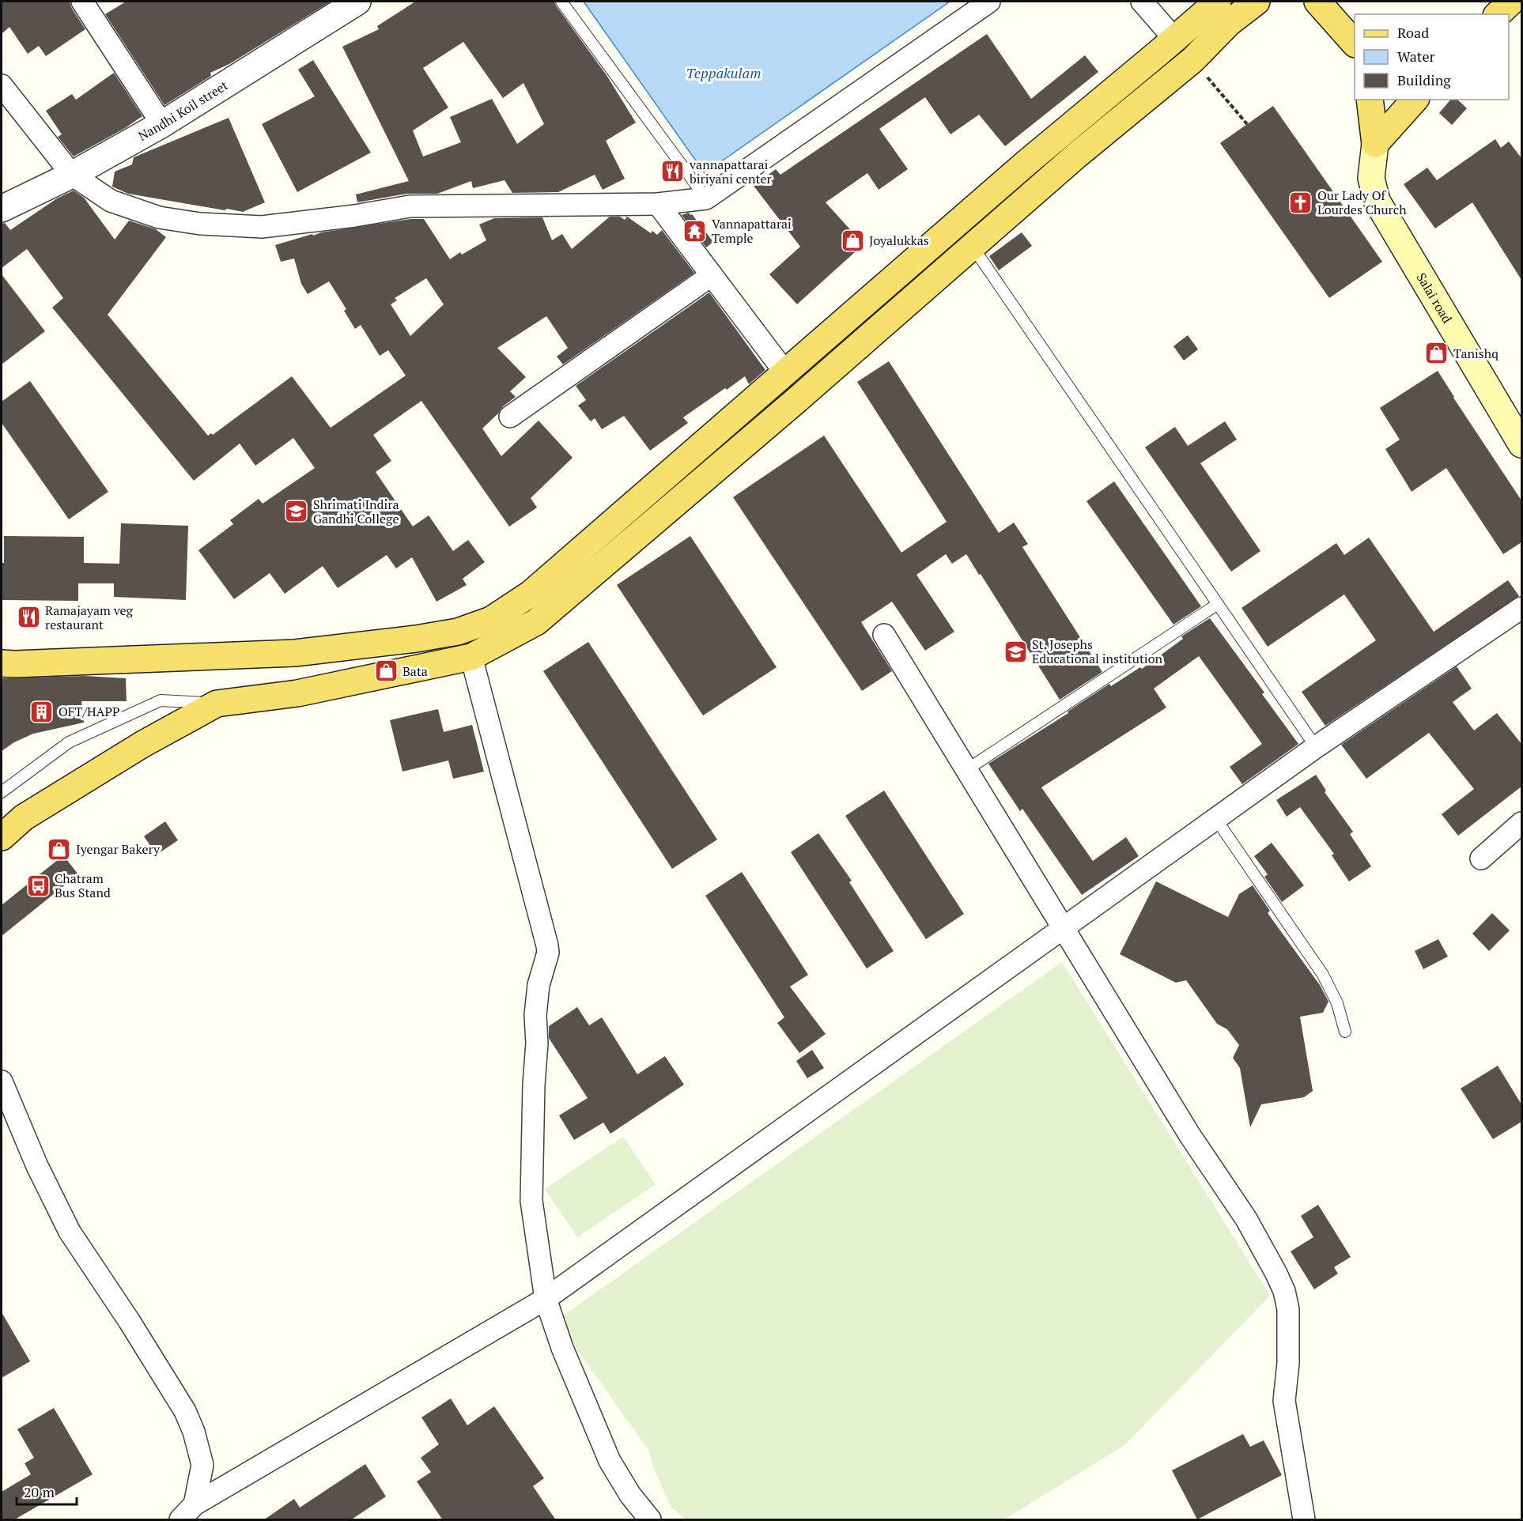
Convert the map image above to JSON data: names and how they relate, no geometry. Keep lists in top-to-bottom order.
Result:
{
  "streets": {
    "main road": ["Salai road"],
    "street": ["Nandhi Koil street"]
  },
  "water": ["Teppakulam"],
  "places": {
    "restaurant": ["vannapattarai biriyani center", "Ramajayam veg restaurant"],
    "church": ["Our Lady Of Lourdes Church"],
    "temple": ["Vannapattarai Temple"],
    "shop": [
      "Joyalukkas",
      "Tanishq",
      "Bata",
      "Iyengar Bakery"
    ],
    "school or university": ["Shrimati Indira Gandhi College", "St. Josephs Educational institution"],
    "building": ["OFT/HAPP"],
    "bus stop": ["Chatram Bus Stand"]
  },
  "legend": ["Road", "Water", "Building"],
  "scale_bar": "20 m"
}
